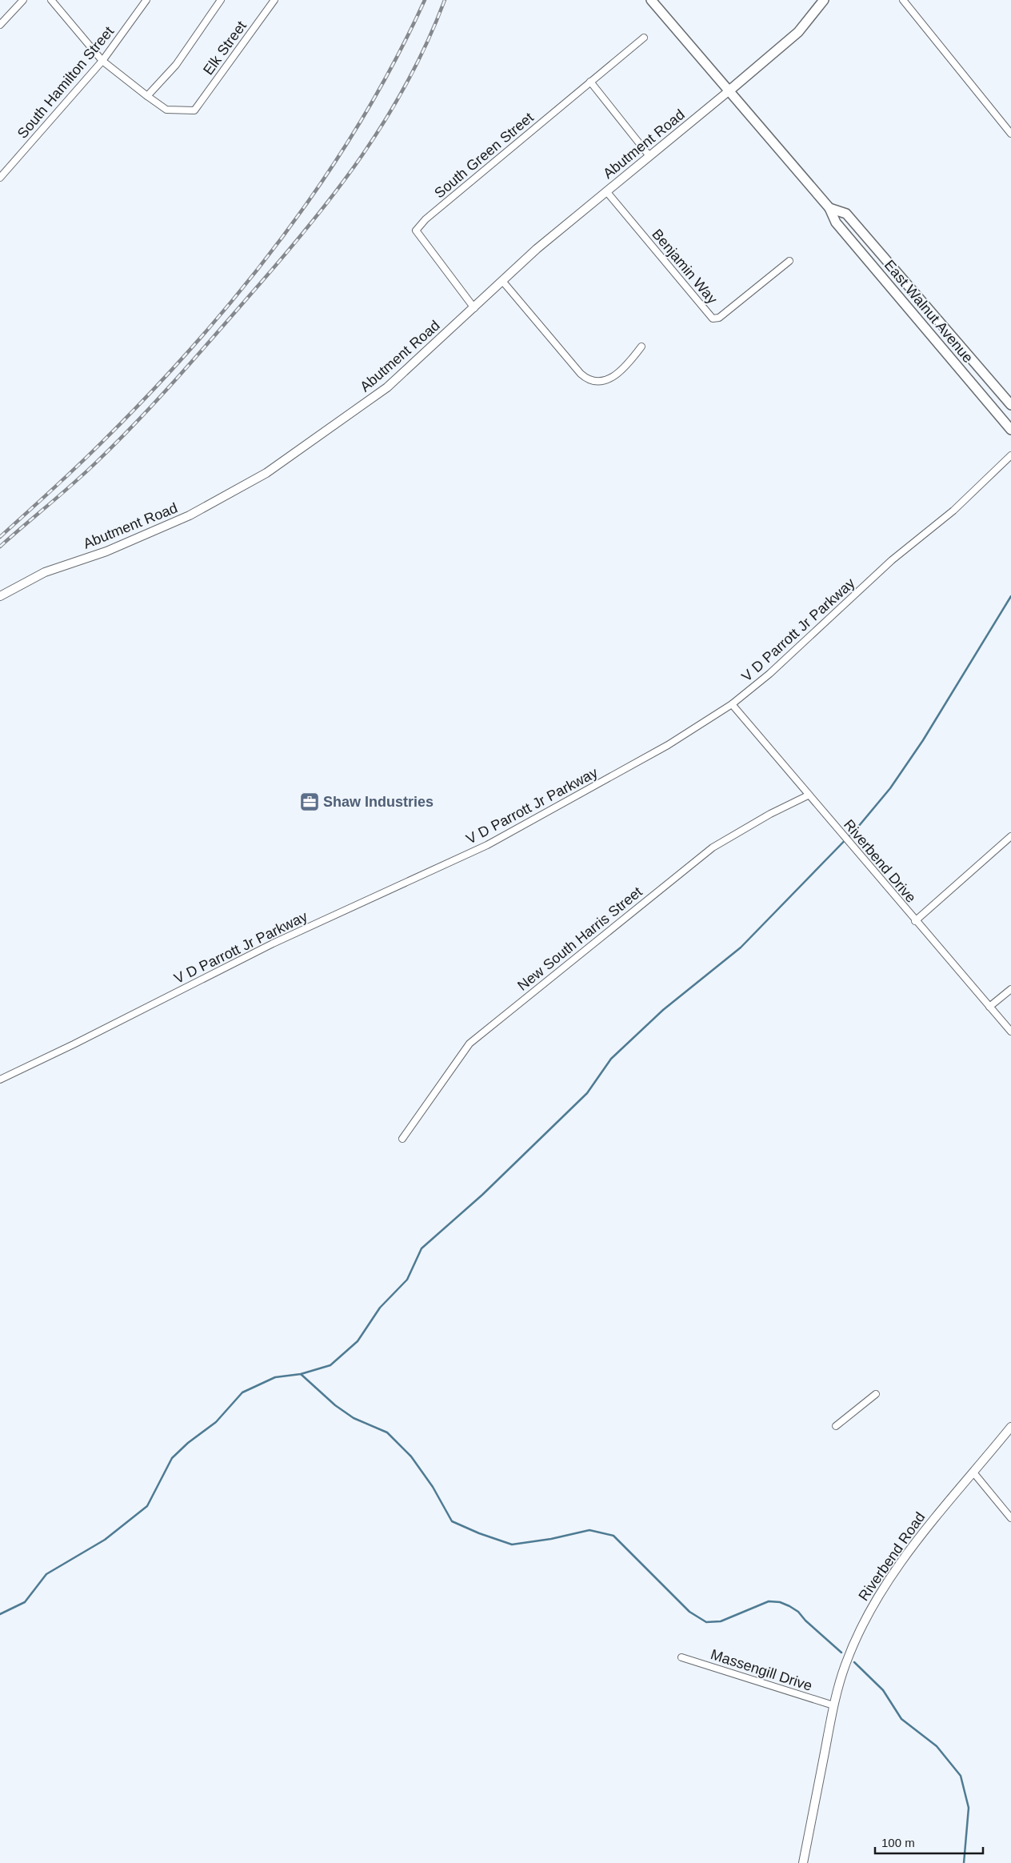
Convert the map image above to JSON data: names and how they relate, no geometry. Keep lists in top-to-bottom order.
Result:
{
  "streets": {
    "main road": ["Abutment Road", "East Walnut Avenue", "Riverbend Road"],
    "street": [
      "Elk Street",
      "South Hamilton Street",
      "South Green Street",
      "Benjamin Way",
      "V D Parrott Jr Parkway",
      "Riverbend Drive",
      "New South Harris Street",
      "Massengill Drive"
    ]
  },
  "crossings": [
    ["Abutment Road", "South Green Street"],
    ["Abutment Road", "Benjamin Way"],
    ["Abutment Road", "East Walnut Avenue"],
    ["V D Parrott Jr Parkway", "Riverbend Drive"],
    ["Riverbend Drive", "New South Harris Street"],
    ["Riverbend Road", "Massengill Drive"]
  ],
  "places": {
    "office": ["Shaw Industries"]
  },
  "scale_bar": "100 m"
}
